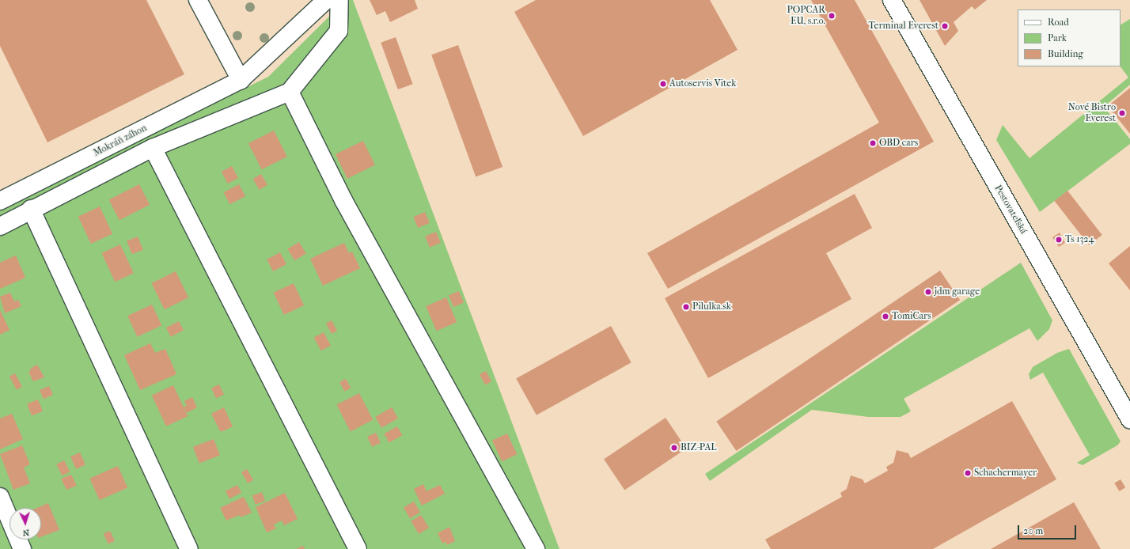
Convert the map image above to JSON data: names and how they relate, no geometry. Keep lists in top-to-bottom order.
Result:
{
  "streets": {
    "street": ["Mokráň záhon", "Pestovateľská"]
  },
  "places": [
    "POPCAR EU, s.r.o.",
    "Terminal Everest",
    "Autoservis Vitek",
    "Nové Bistro Everest",
    "OBD cars",
    "Ts 1324",
    "jdm garage",
    "Pilulka.sk",
    "TomiCars",
    "BIZ-PAL",
    "Schachermayer"
  ],
  "legend": ["Road", "Park", "Building"],
  "scale_bar": "20 m",
  "north": "bottom"
}
